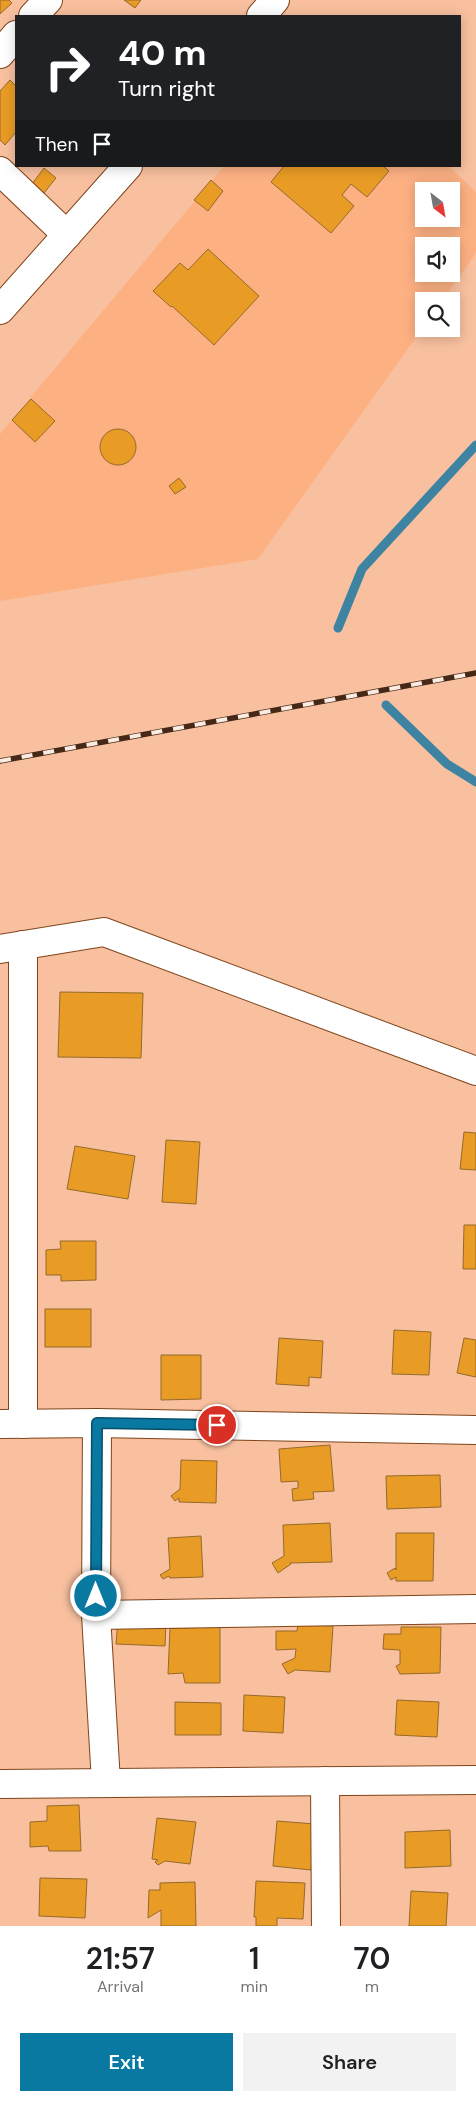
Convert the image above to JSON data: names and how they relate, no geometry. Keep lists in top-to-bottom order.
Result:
{
  "north": "bottom right",
  "page": {
    "turn": ["40 m", "Turn right"],
    "then": "Then",
    "eta": [
      "21:57",
      "Arrival",
      "1",
      "min",
      "70",
      "m"
    ],
    "buttons": ["Exit", "Share"]
  }
}
